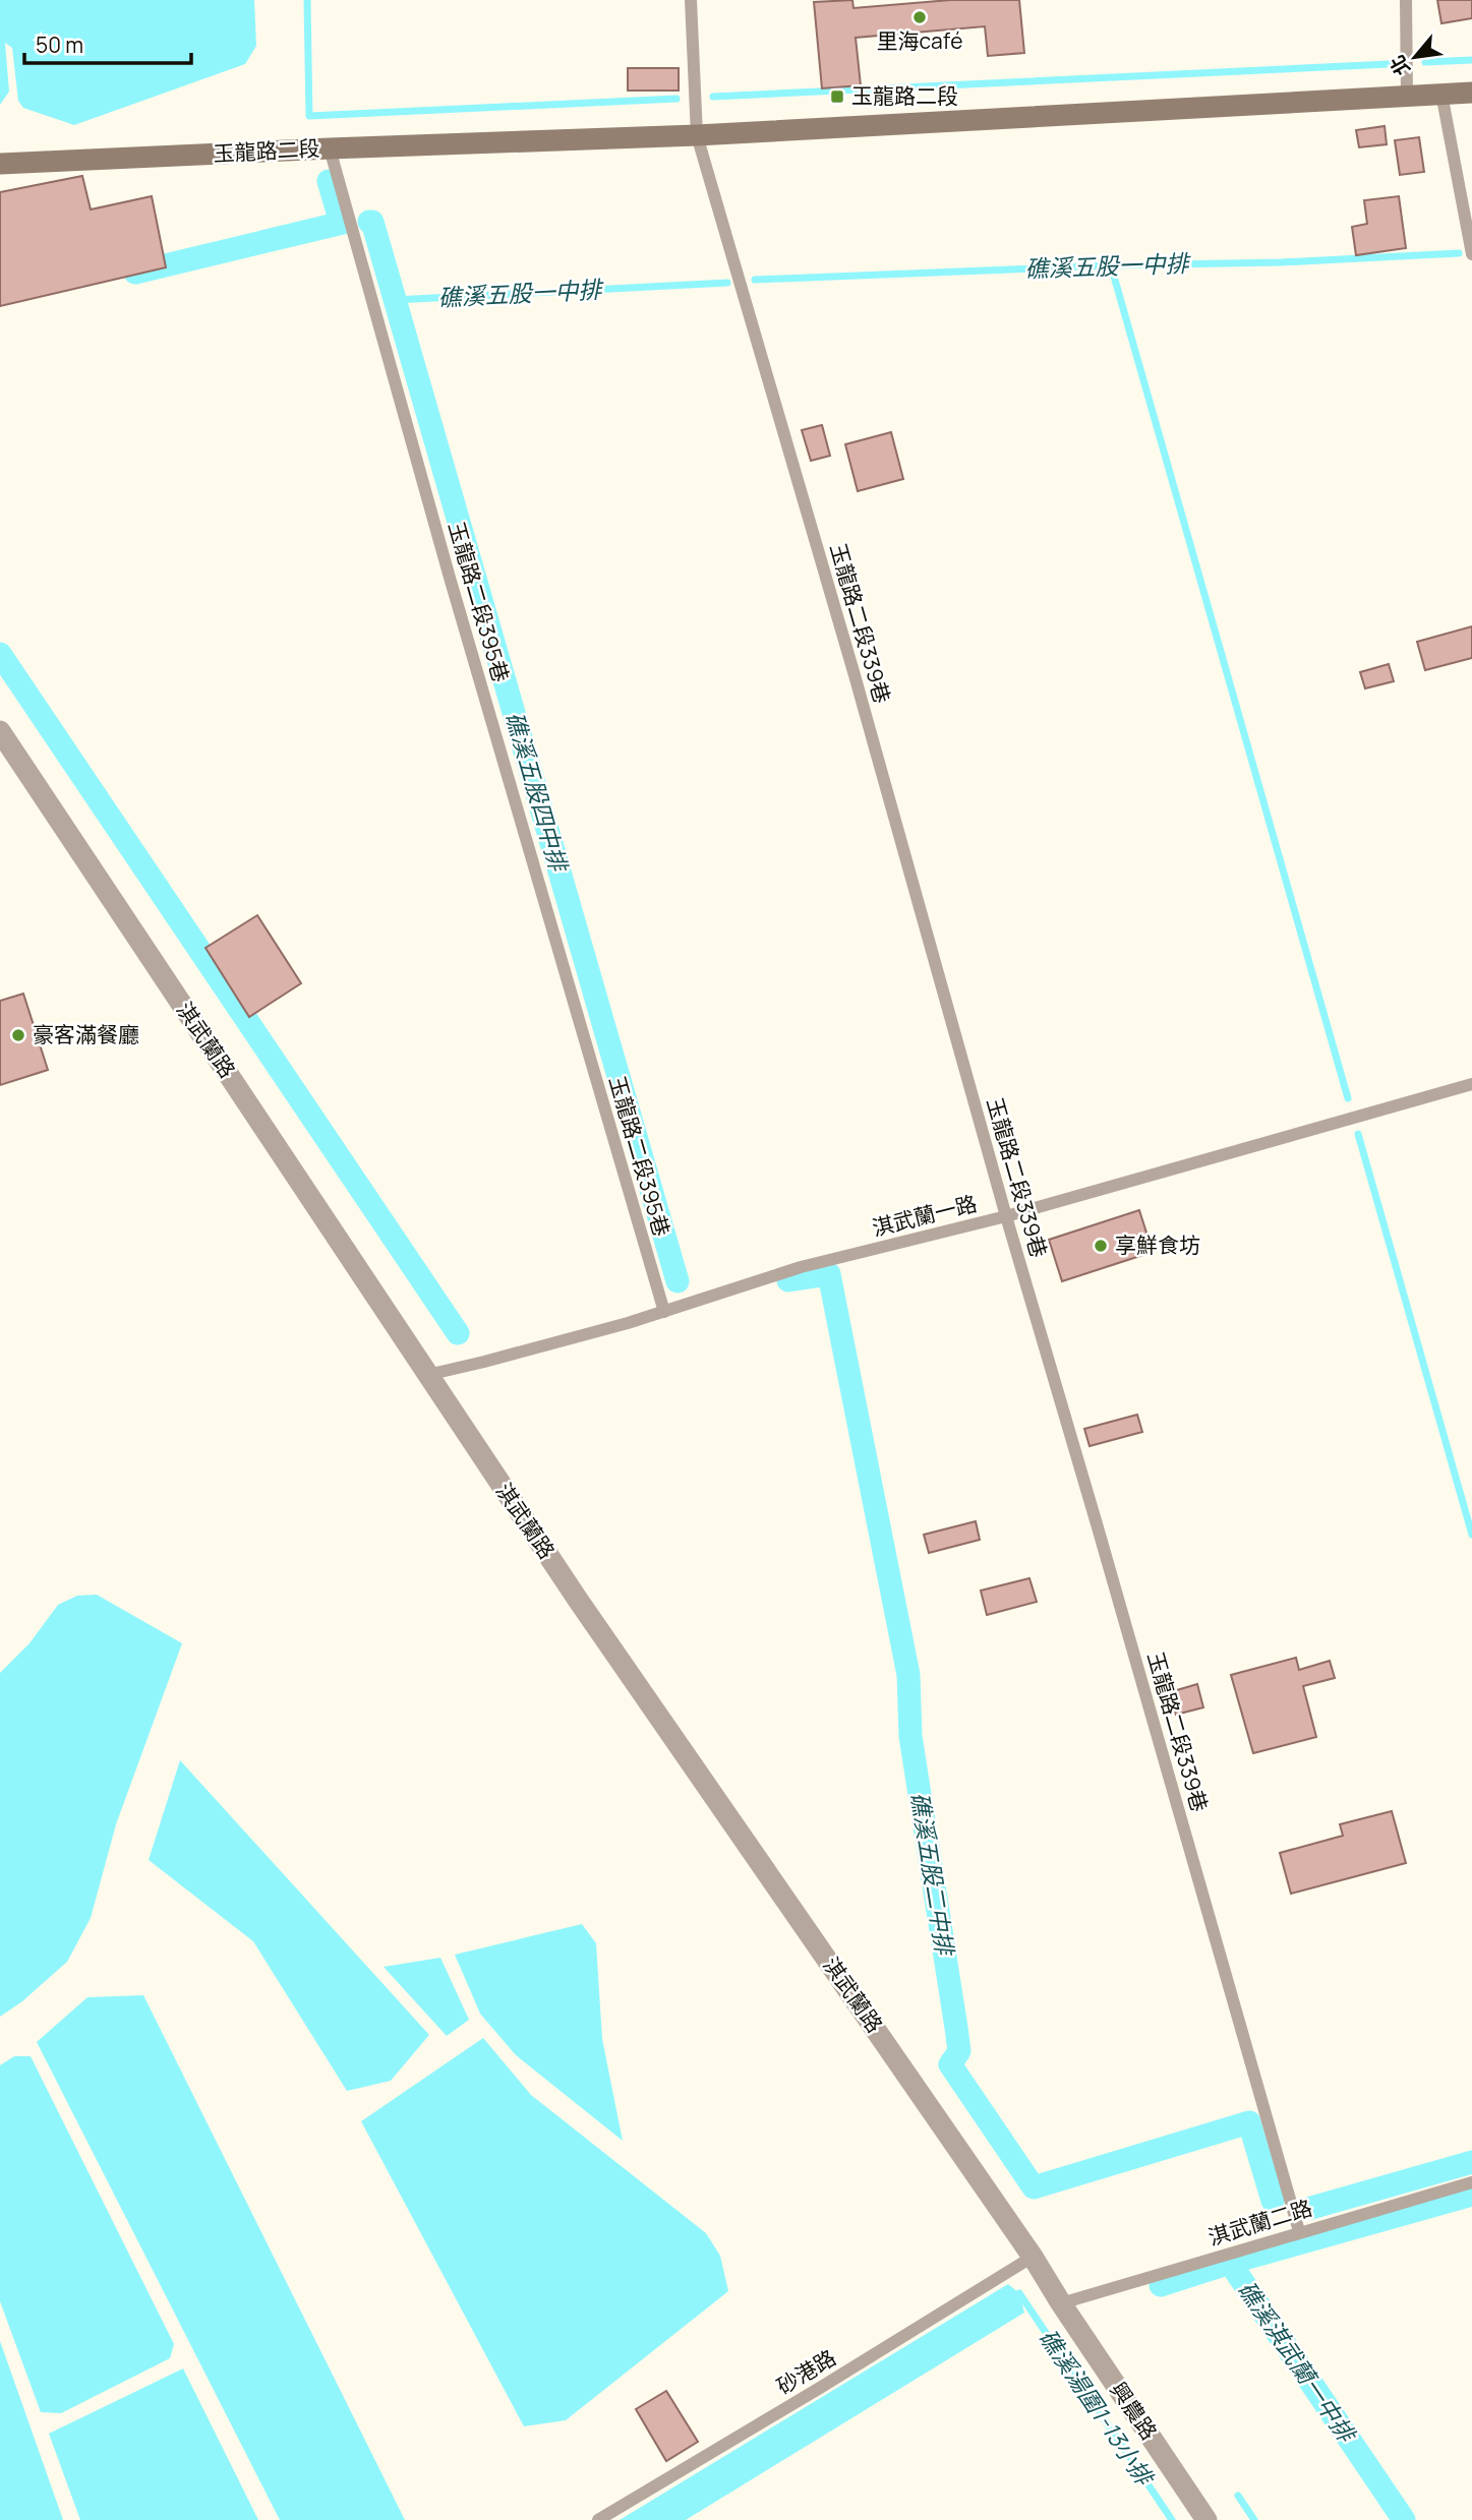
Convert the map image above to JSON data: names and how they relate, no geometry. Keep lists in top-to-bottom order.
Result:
{
  "streets": {
    "main road": ["玉龍路二段"],
    "street": ["淇武蘭路", "興農路"],
    "lane": [
      "玉龍路二段395巷",
      "玉龍路二段339巷",
      "淇武蘭一路",
      "淇武蘭二路",
      "砂港路"
    ]
  },
  "crossings": [
    ["玉龍路二段", "玉龍路二段395巷"],
    ["玉龍路二段", "玉龍路二段339巷"],
    ["玉龍路二段395巷", "淇武蘭一路"],
    ["玉龍路二段339巷", "淇武蘭一路"],
    ["玉龍路二段339巷", "淇武蘭二路"],
    ["淇武蘭路", "淇武蘭一路"],
    ["淇武蘭路", "淇武蘭二路"],
    ["淇武蘭路", "砂港路"],
    ["淇武蘭路", "興農路"],
    ["淇武蘭二路", "興農路"]
  ],
  "water": [
    "礁溪五股一中排",
    "礁溪五股四中排",
    "礁溪五股二中排",
    "礁溪淇武蘭一中排",
    "礁溪湯圍1-13小排"
  ],
  "places": {
    "other": ["里海café", "豪客滿餐廳", "享鮮食坊"],
    "transit": ["玉龍路二段"]
  },
  "scale_bar": "50 m",
  "north": "bottom left"
}
